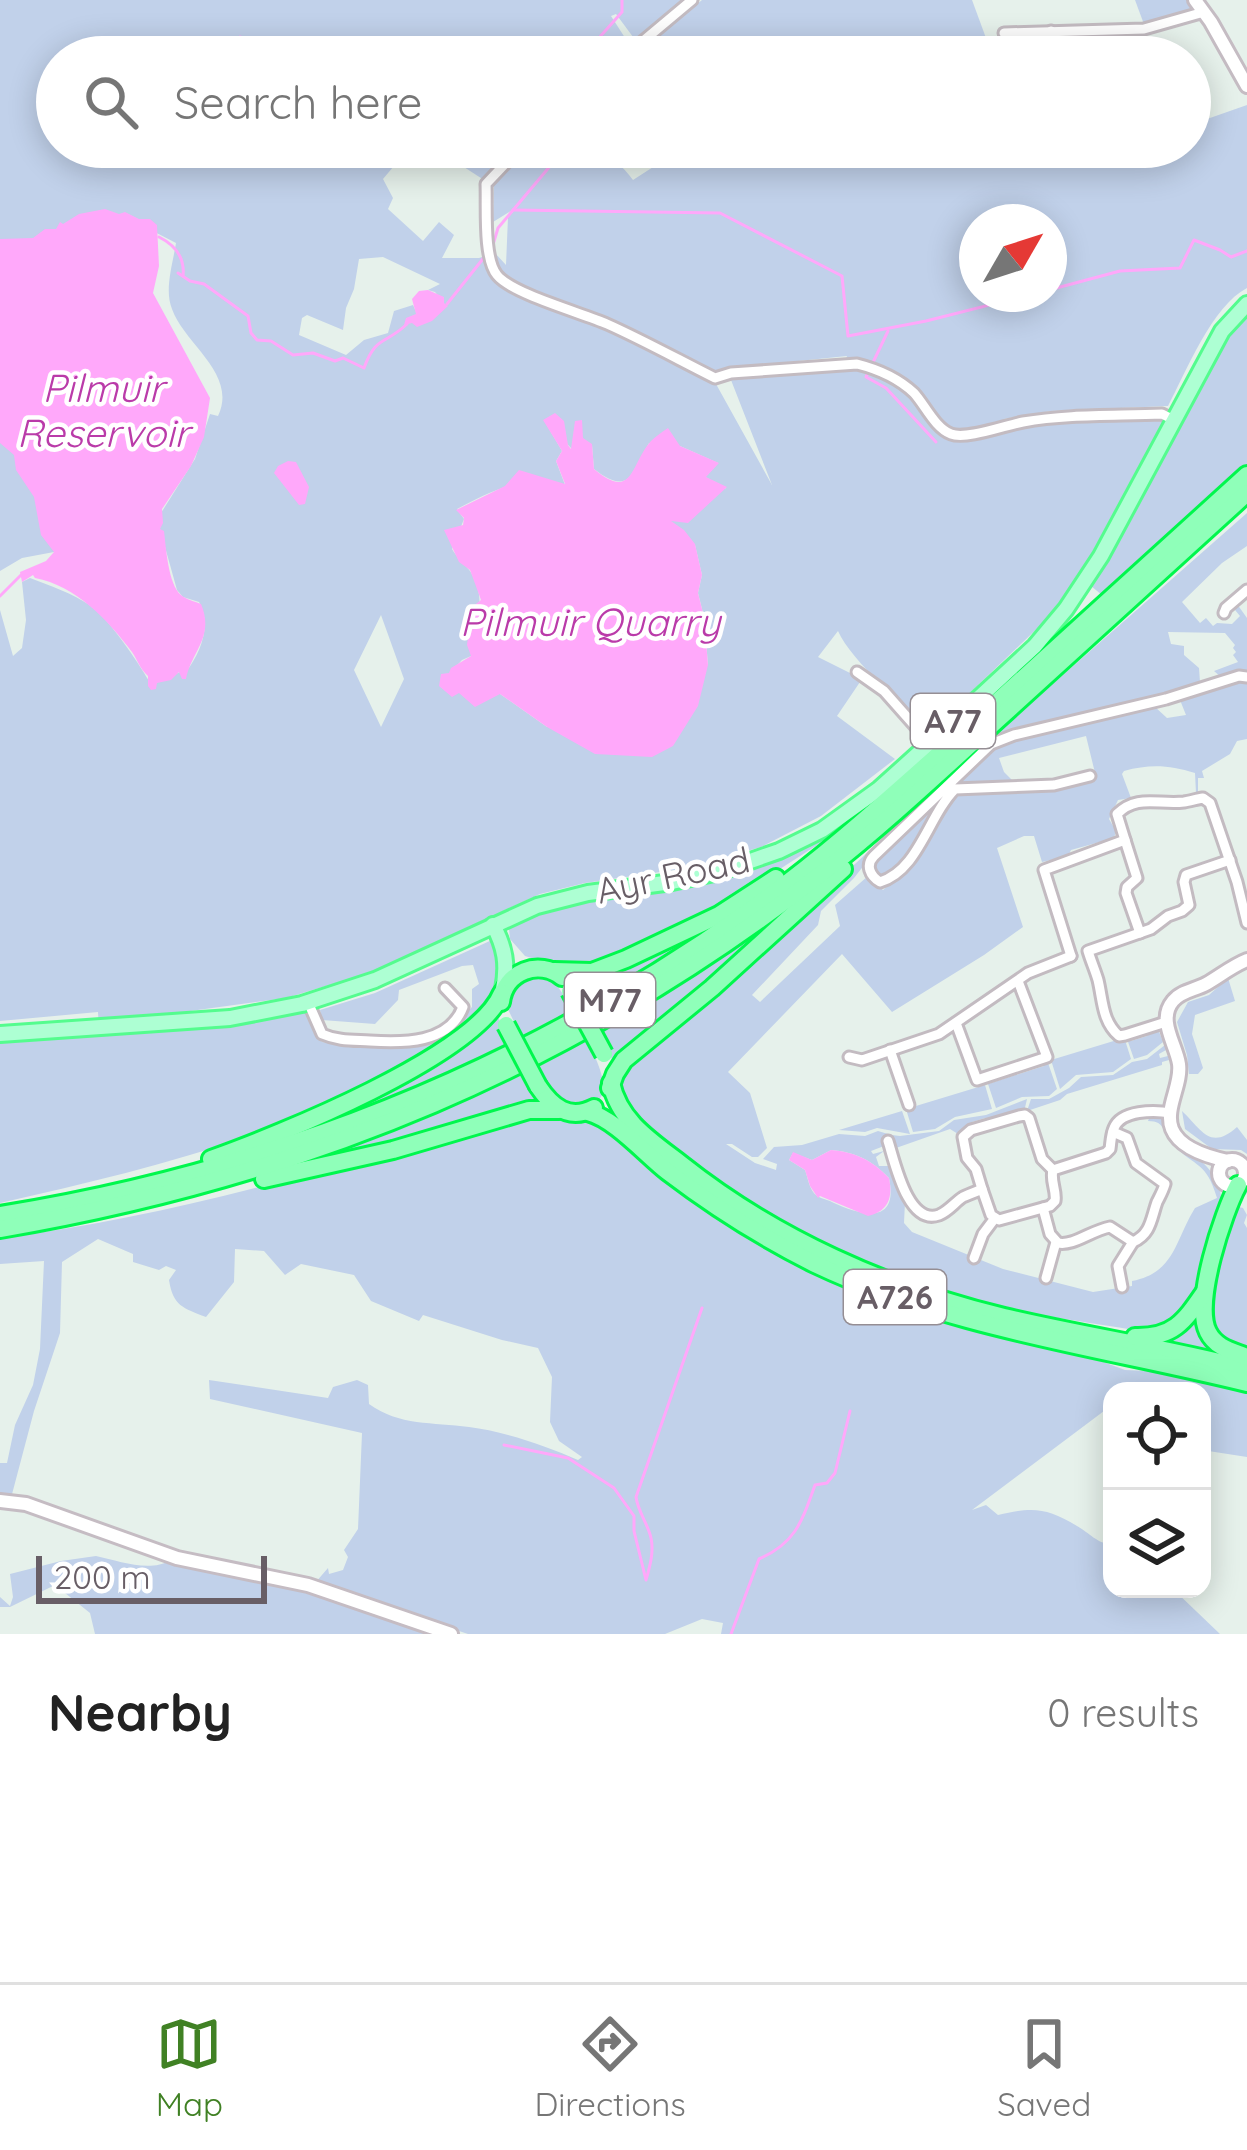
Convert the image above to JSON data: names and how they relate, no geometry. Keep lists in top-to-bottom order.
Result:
{
  "streets": {
    "highway": ["M77", "A726"],
    "main road": ["A77", "Ayr Road"]
  },
  "crossings": [
    ["M77", "A726"]
  ],
  "water": ["Pilmuir Reservoir", "Pilmuir Quarry"],
  "scale_bar": "200 m",
  "north": "top right",
  "page": {
    "search": "Search here",
    "scale": "200 m",
    "heading": ["Nearby", "0 results"],
    "nav": ["Map", "Directions", "Saved"]
  }
}
